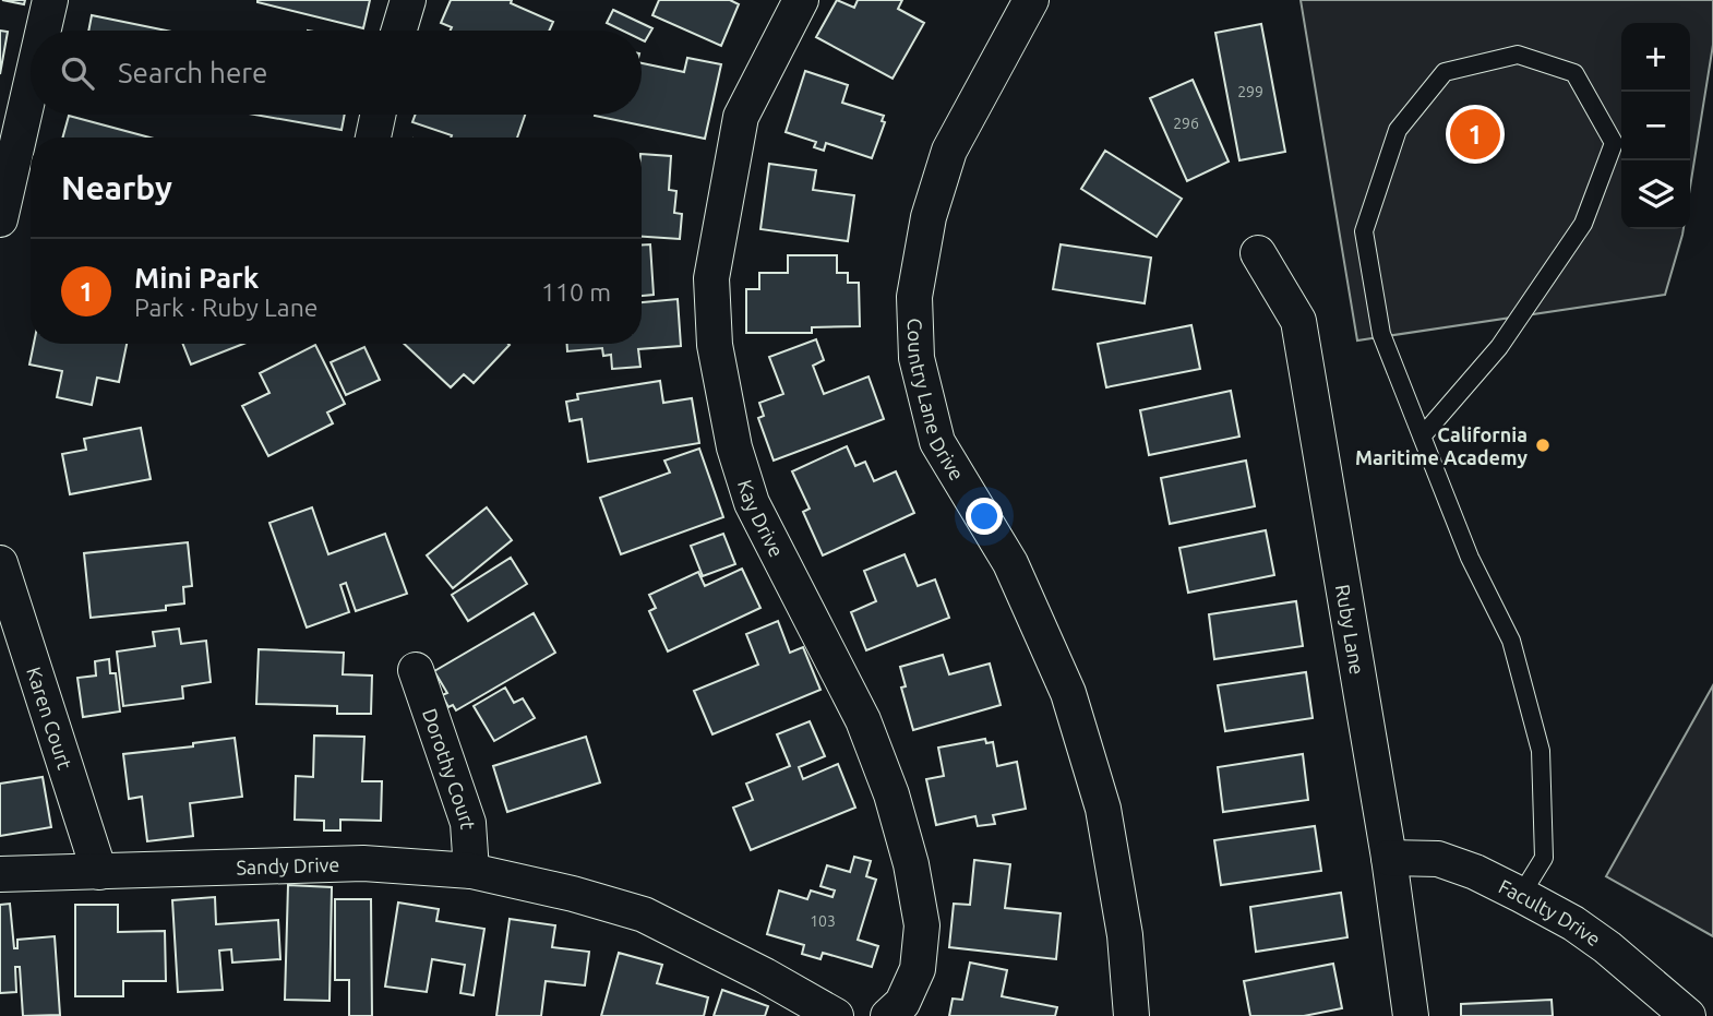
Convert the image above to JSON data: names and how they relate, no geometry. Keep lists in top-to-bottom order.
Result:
{
  "streets": {
    "street": [
      "Country Lane Drive",
      "Kay Drive",
      "Ruby Lane",
      "Karen Court",
      "Dorothy Court",
      "Sandy Drive",
      "Faculty Drive"
    ]
  },
  "crossings": [
    ["Ruby Lane", "Faculty Drive"],
    ["Karen Court", "Sandy Drive"],
    ["Dorothy Court", "Sandy Drive"]
  ],
  "places": ["California Maritime Academy"],
  "house_numbers": ["299", "296", "103"],
  "page": {
    "map_buttons": ["+", "−"],
    "search": "Search here",
    "pins": "1",
    "heading": "Nearby",
    "list": [
      {
        "mark": "1",
        "name": "Mini Park",
        "note": "Park · Ruby Lane",
        "value": "110 m"
      }
    ]
  }
}
